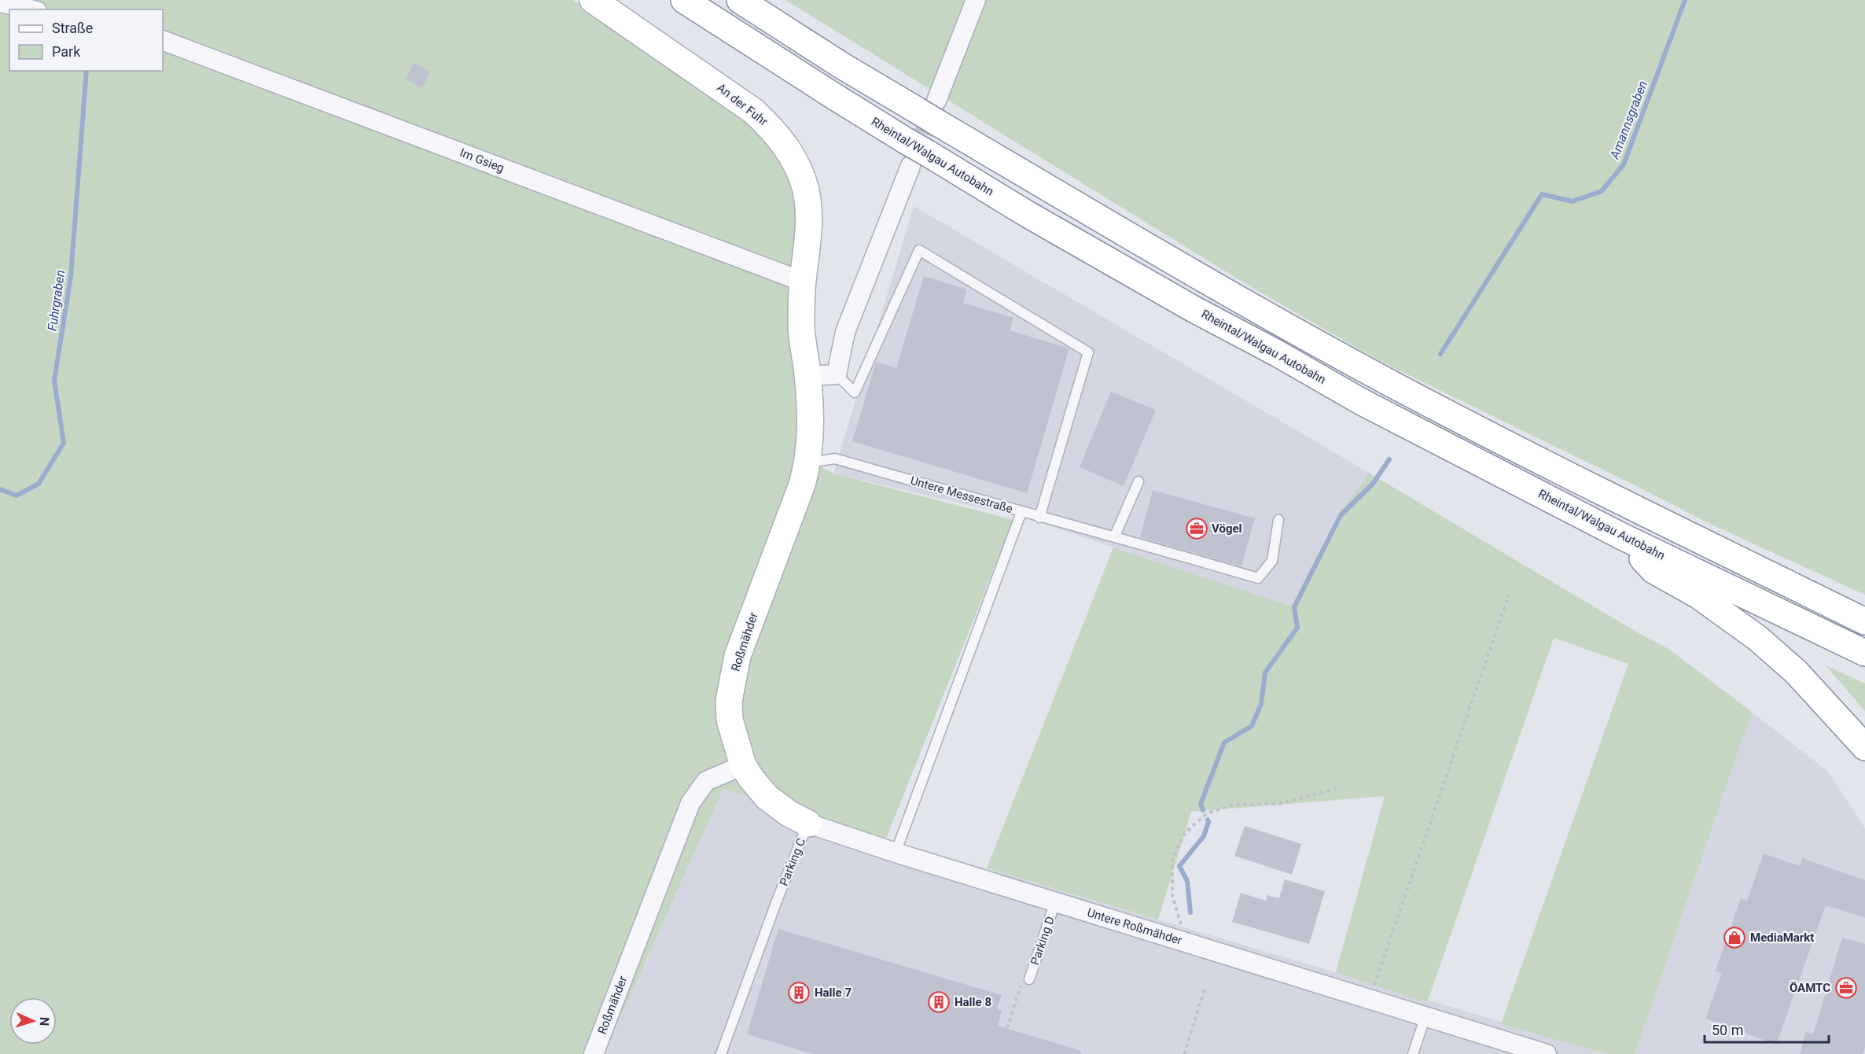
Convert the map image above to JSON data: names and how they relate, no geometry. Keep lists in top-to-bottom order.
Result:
{
  "streets": {
    "main road": [
      "An der Fuhr",
      "Rheintal/Walgau Autobahn",
      "Roßmähder",
      "Untere Roßmähder"
    ],
    "street": ["Im Gsieg"],
    "lane": ["Untere Messestraße", "Parking C", "Parking D"]
  },
  "crossings": [
    ["An der Fuhr", "Im Gsieg"],
    ["An der Fuhr", "Roßmähder"],
    ["Untere Messestraße", "Roßmähder"],
    ["Roßmähder", "Untere Roßmähder"],
    ["Parking C", "Untere Roßmähder"],
    ["Untere Roßmähder", "Parking D"]
  ],
  "water": ["Amannsgraben", "Fuhrgraben"],
  "places": {
    "office": ["Vögel", "ÖAMTC"],
    "shop": ["MediaMarkt"],
    "building": ["Halle 7", "Halle 8"]
  },
  "legend": ["Straße", "Park"],
  "scale_bar": "50 m",
  "north": "right"
}
